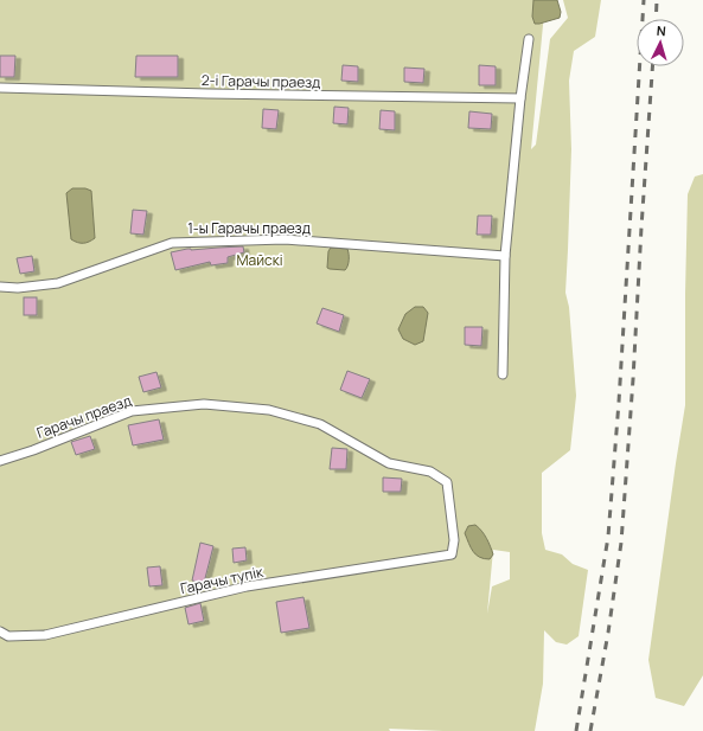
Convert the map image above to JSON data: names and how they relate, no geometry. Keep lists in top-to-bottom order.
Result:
{
  "streets": {
    "lane": [
      "2-і Гарачы праезд",
      "1-ы Гарачы праезд",
      "Гарачы праезд",
      "Гарачы тупік"
    ]
  },
  "crossings": [
    ["Гарачы праезд", "Гарачы тупік"]
  ],
  "parks": ["Майскі"],
  "north": "top"
}
